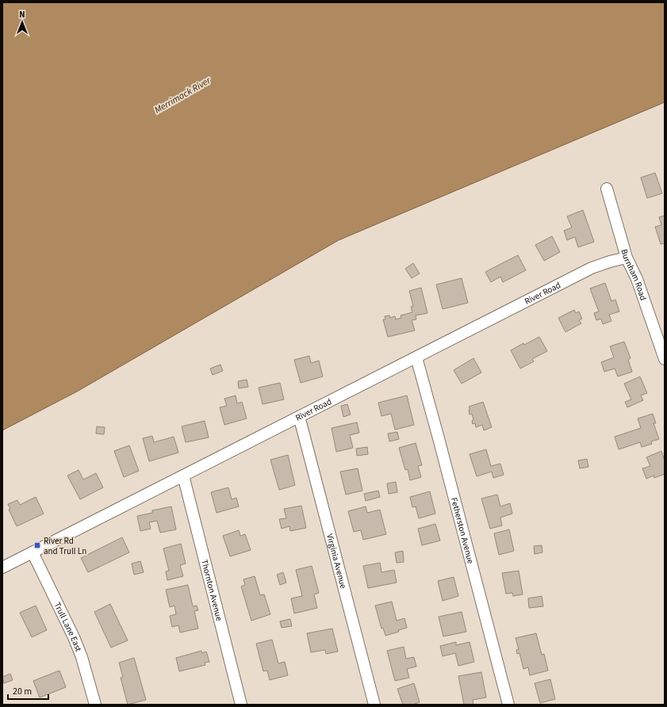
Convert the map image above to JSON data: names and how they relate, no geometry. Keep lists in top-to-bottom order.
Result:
{
  "streets": {
    "street": [
      "Burnham Road",
      "River Road",
      "Fetherston Avenue",
      "Virginia Avenue",
      "Thornton Avenue",
      "Trull Lane East"
    ]
  },
  "crossings": [
    ["Burnham Road", "River Road"],
    ["River Road", "Fetherston Avenue"],
    ["River Road", "Virginia Avenue"],
    ["River Road", "Thornton Avenue"],
    ["River Road", "Trull Lane East"]
  ],
  "water": ["Merrimack River"],
  "places": {
    "transit": ["River Rd and Trull Ln"]
  },
  "scale_bar": "20 m",
  "north": "top"
}
